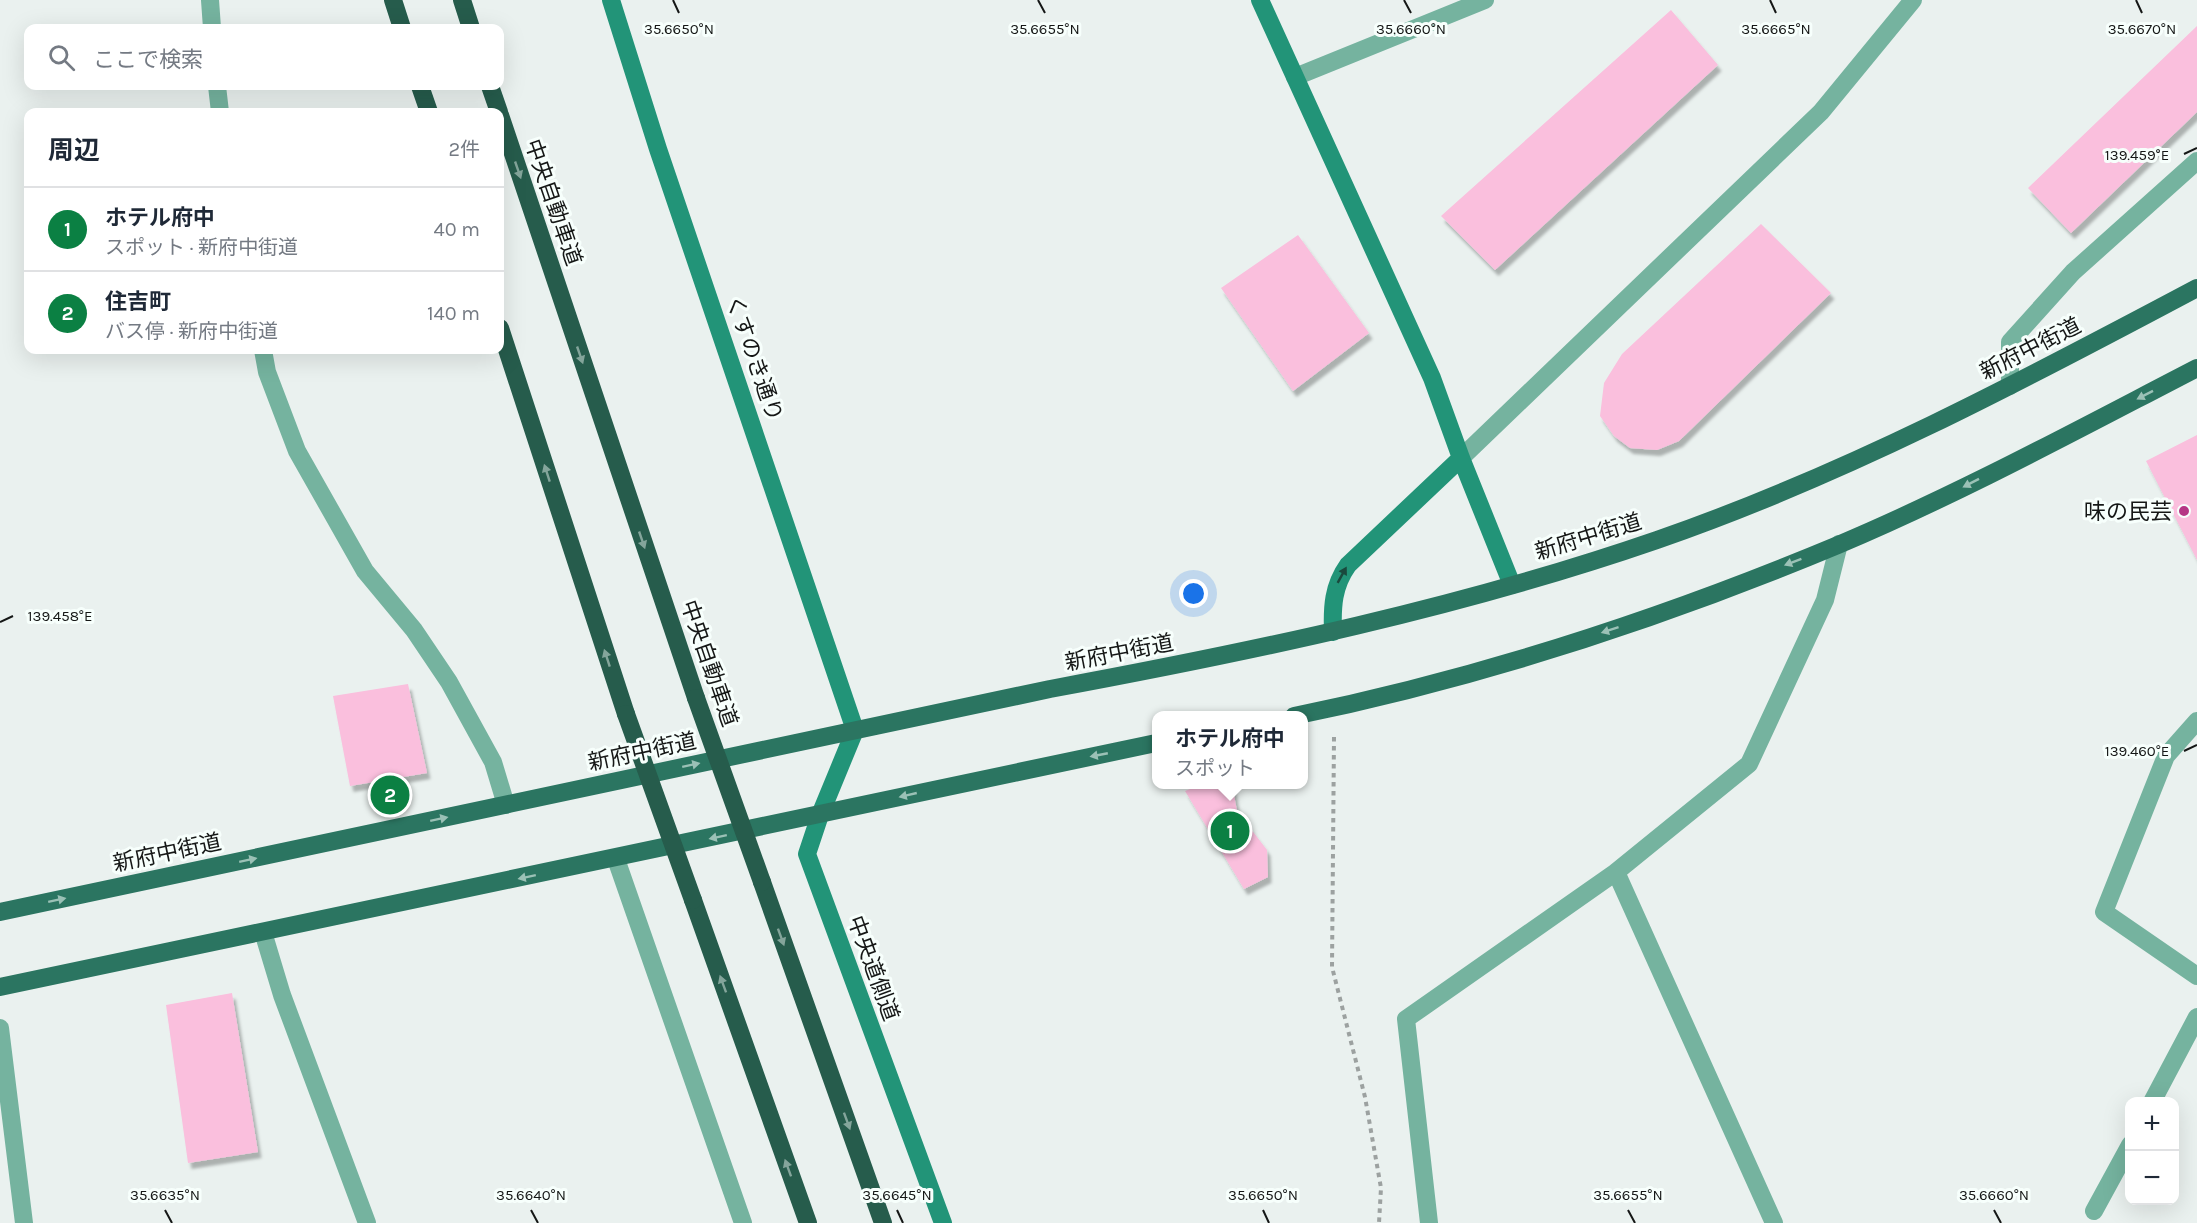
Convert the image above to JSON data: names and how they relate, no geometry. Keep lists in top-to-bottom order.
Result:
{
  "streets": {
    "highway": ["中央自動車道"],
    "main road": ["新府中街道"],
    "street": ["くすのき通り", "中央道側道"]
  },
  "crossings": [
    ["新府中街道", "くすのき通り"],
    ["新府中街道", "中央道側道"],
    ["くすのき通り", "中央道側道"]
  ],
  "places": ["味の民芸"],
  "page": {
    "search": "ここで検索",
    "heading": ["周辺", "2件"],
    "list": [
      {
        "mark": "1",
        "name": "ホテル府中",
        "note": "スポット · 新府中街道",
        "value": "40 m"
      },
      {
        "mark": "2",
        "name": "住吉町",
        "note": "バス停 · 新府中街道",
        "value": "140 m"
      }
    ],
    "popup": ["ホテル府中", "スポット"],
    "pins": ["2", "1"],
    "map_buttons": ["+", "−"]
  },
  "coordinates": [
    "35.6650°N",
    "35.6655°N",
    "35.6660°N",
    "35.6665°N",
    "35.6670°N",
    "139.459°E",
    "139.458°E",
    "139.460°E",
    "35.6635°N",
    "35.6640°N",
    "35.6645°N"
  ]
}
